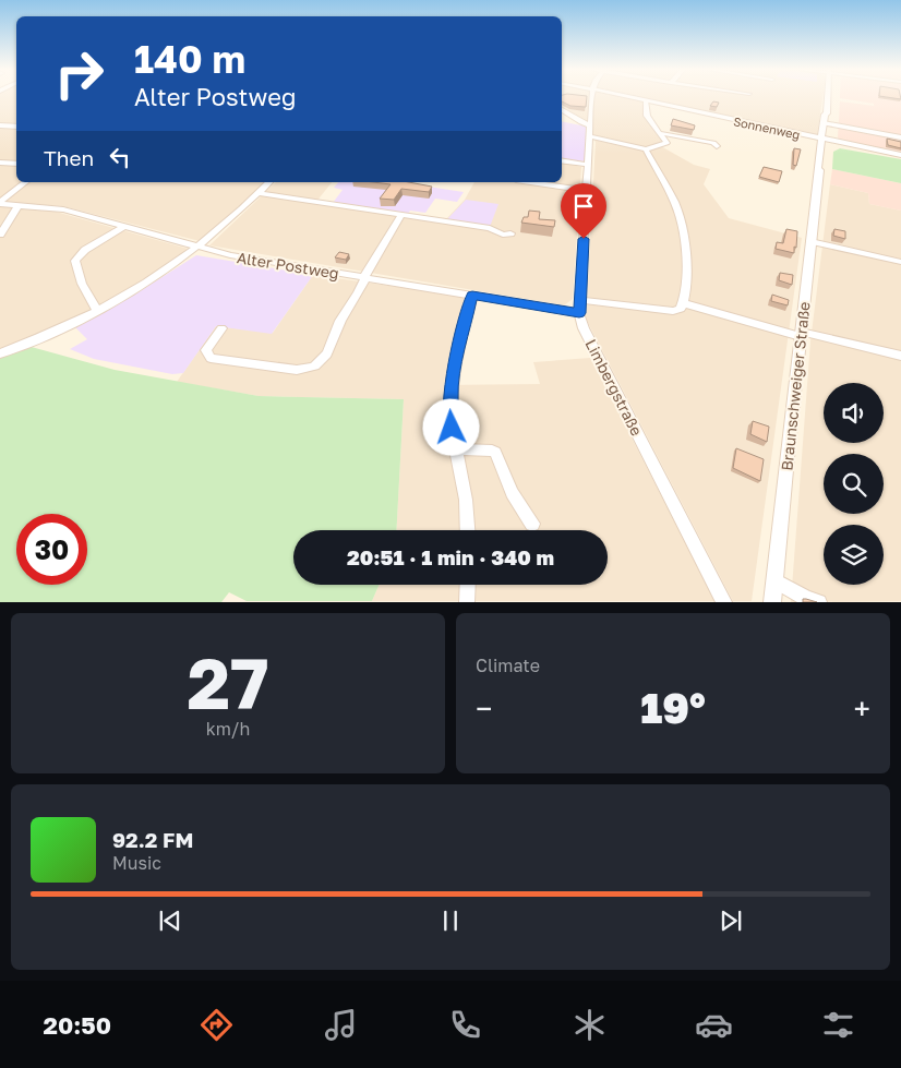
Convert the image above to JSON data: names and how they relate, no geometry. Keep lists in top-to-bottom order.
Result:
{
  "streets": {
    "street": [
      "Sonnenweg",
      "Alter Postweg",
      "Braunschweiger Straße",
      "Limbergstraße"
    ]
  },
  "crossings": [
    ["Sonnenweg", "Braunschweiger Straße"],
    ["Alter Postweg", "Limbergstraße"]
  ],
  "page": {
    "turn": ["140 m", "Alter Postweg"],
    "then": "Then",
    "limit": "30",
    "trip": "20:51 · 1 min · 340 m",
    "tile": [
      ["27", "km/h"],
      "Climate"
    ],
    "heat": ["−", "19°", "+"],
    "song": ["92.2 FM", "Music"],
    "tabs": "20:50"
  }
}
